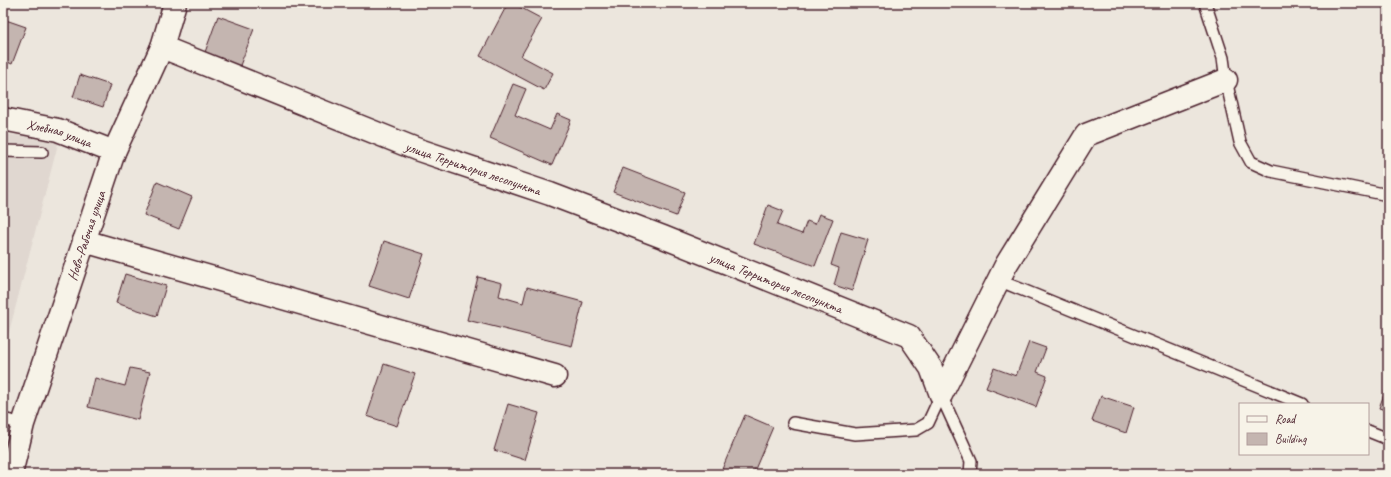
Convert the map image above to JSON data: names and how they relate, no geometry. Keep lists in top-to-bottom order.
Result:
{
  "streets": {
    "street": ["Хлебная улица", "улица Территория лесопункта", "Ново-Рабочая улица"]
  },
  "crossings": [
    ["Хлебная улица", "Ново-Рабочая улица"],
    ["улица Территория лесопункта", "Ново-Рабочая улица"]
  ],
  "legend": ["Road", "Building"]
}
